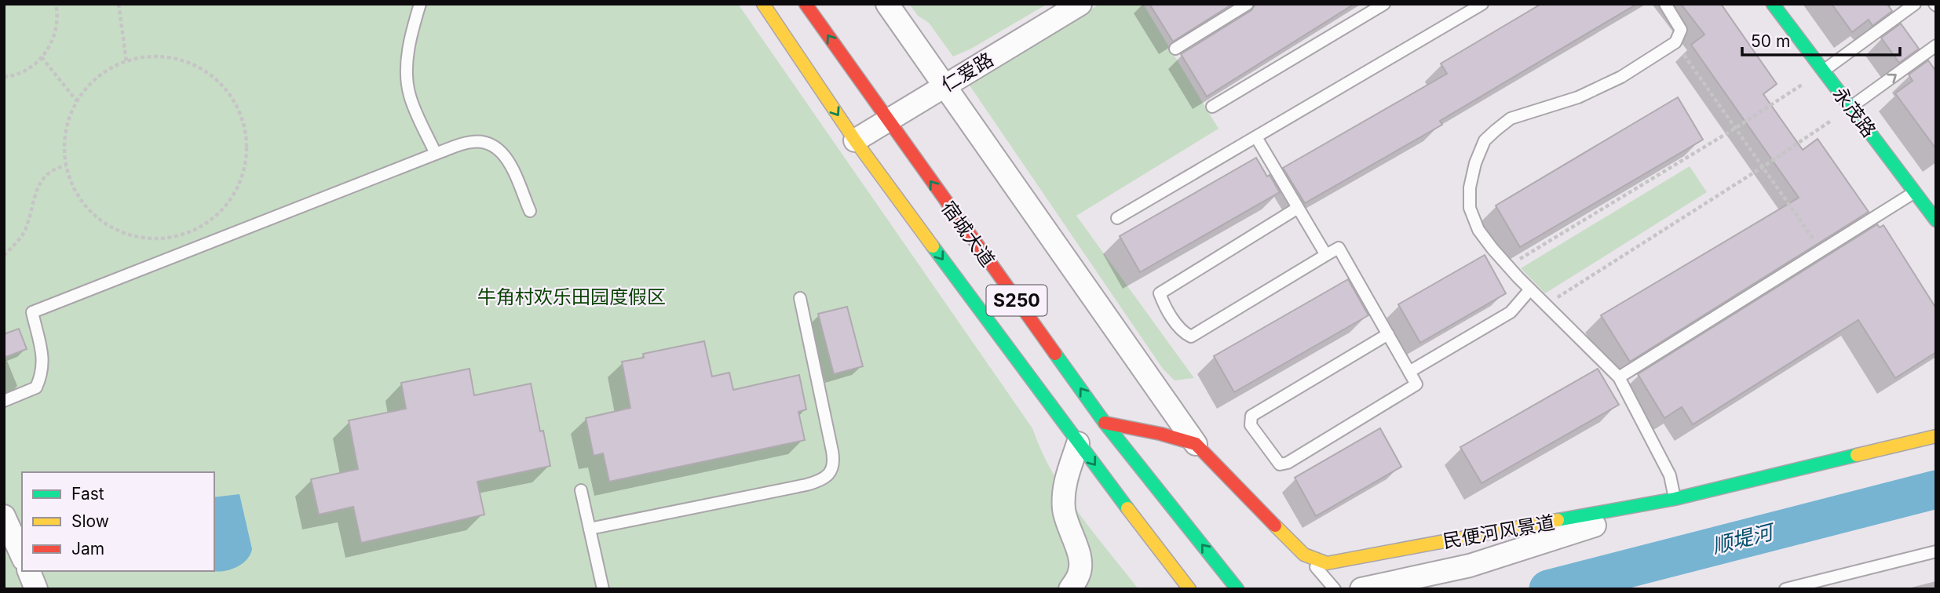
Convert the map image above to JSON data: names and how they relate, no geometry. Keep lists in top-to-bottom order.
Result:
{
  "streets": {
    "main road": [
      "永茂路",
      "宿城大道",
      "S250",
      "民便河风景道"
    ],
    "street": ["仁爱路"]
  },
  "crossings": [
    ["仁爱路", "宿城大道"]
  ],
  "water": ["顺堤河"],
  "parks": ["牛角村欢乐田园度假区"],
  "legend": ["Fast", "Slow", "Jam"],
  "scale_bar": "50 m"
}
